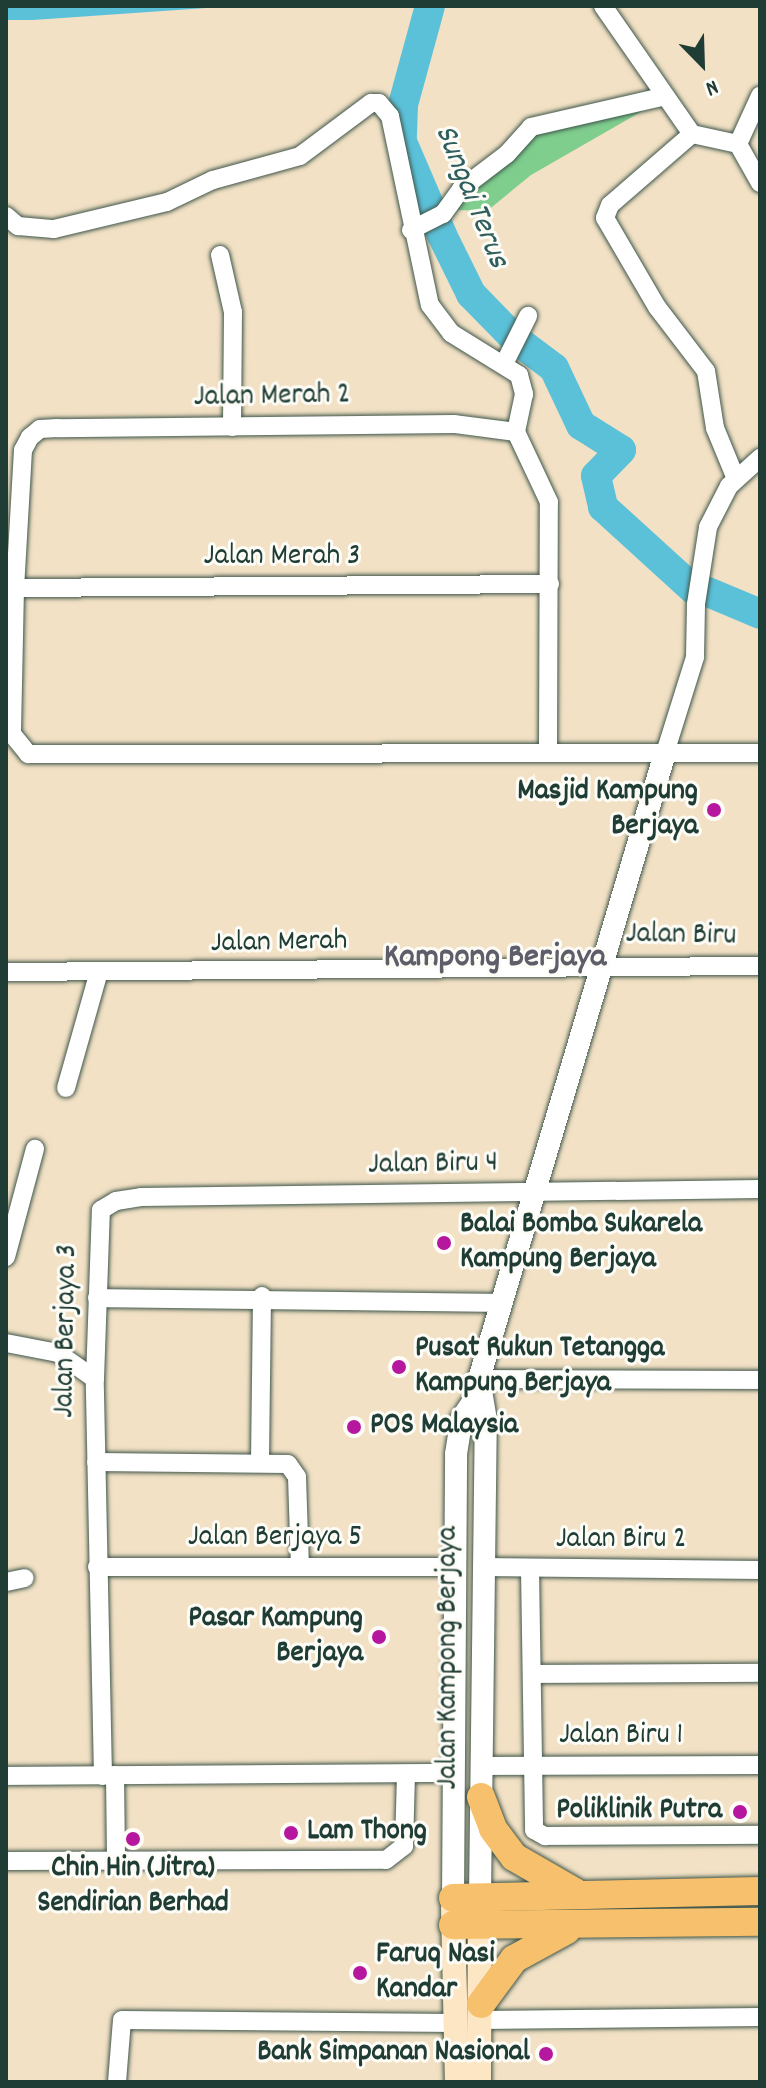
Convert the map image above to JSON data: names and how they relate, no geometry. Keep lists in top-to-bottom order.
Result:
{
  "streets": {
    "street": [
      "Jalan Merah 2",
      "Jalan Merah 3",
      "Jalan Biru",
      "Jalan Merah",
      "Jalan Biru 4",
      "Jalan Berjaya 3",
      "Jalan Berjaya 5",
      "Jalan Biru 2",
      "Jalan Kampong Berjaya",
      "Jalan Biru 1"
    ]
  },
  "crossings": [
    ["Jalan Merah 2", "Jalan Merah 3"],
    ["Jalan Biru", "Jalan Merah"],
    ["Jalan Biru", "Jalan Kampong Berjaya"],
    ["Jalan Merah", "Jalan Kampong Berjaya"],
    ["Jalan Biru 4", "Jalan Berjaya 3"],
    ["Jalan Biru 4", "Jalan Kampong Berjaya"],
    ["Jalan Berjaya 3", "Jalan Berjaya 5"],
    ["Jalan Berjaya 5", "Jalan Kampong Berjaya"],
    ["Jalan Biru 2", "Jalan Kampong Berjaya"],
    ["Jalan Kampong Berjaya", "Jalan Biru 1"]
  ],
  "districts": ["Kampong Berjaya"],
  "water": ["Sungai Terus"],
  "places": [
    "Masjid Kampung Berjaya",
    "Balai Bomba Sukarela Kampung Berjaya",
    "Pusat Rukun Tetangga Kampung Berjaya",
    "POS Malaysia",
    "Pasar Kampung Berjaya",
    "Poliklinik Putra",
    "Lam Thong",
    "Chin Hin (Jitra) Sendirian Berhad",
    "Faruq Nasi Kandar",
    "Bank Simpanan Nasional"
  ],
  "north": "bottom right"
}
